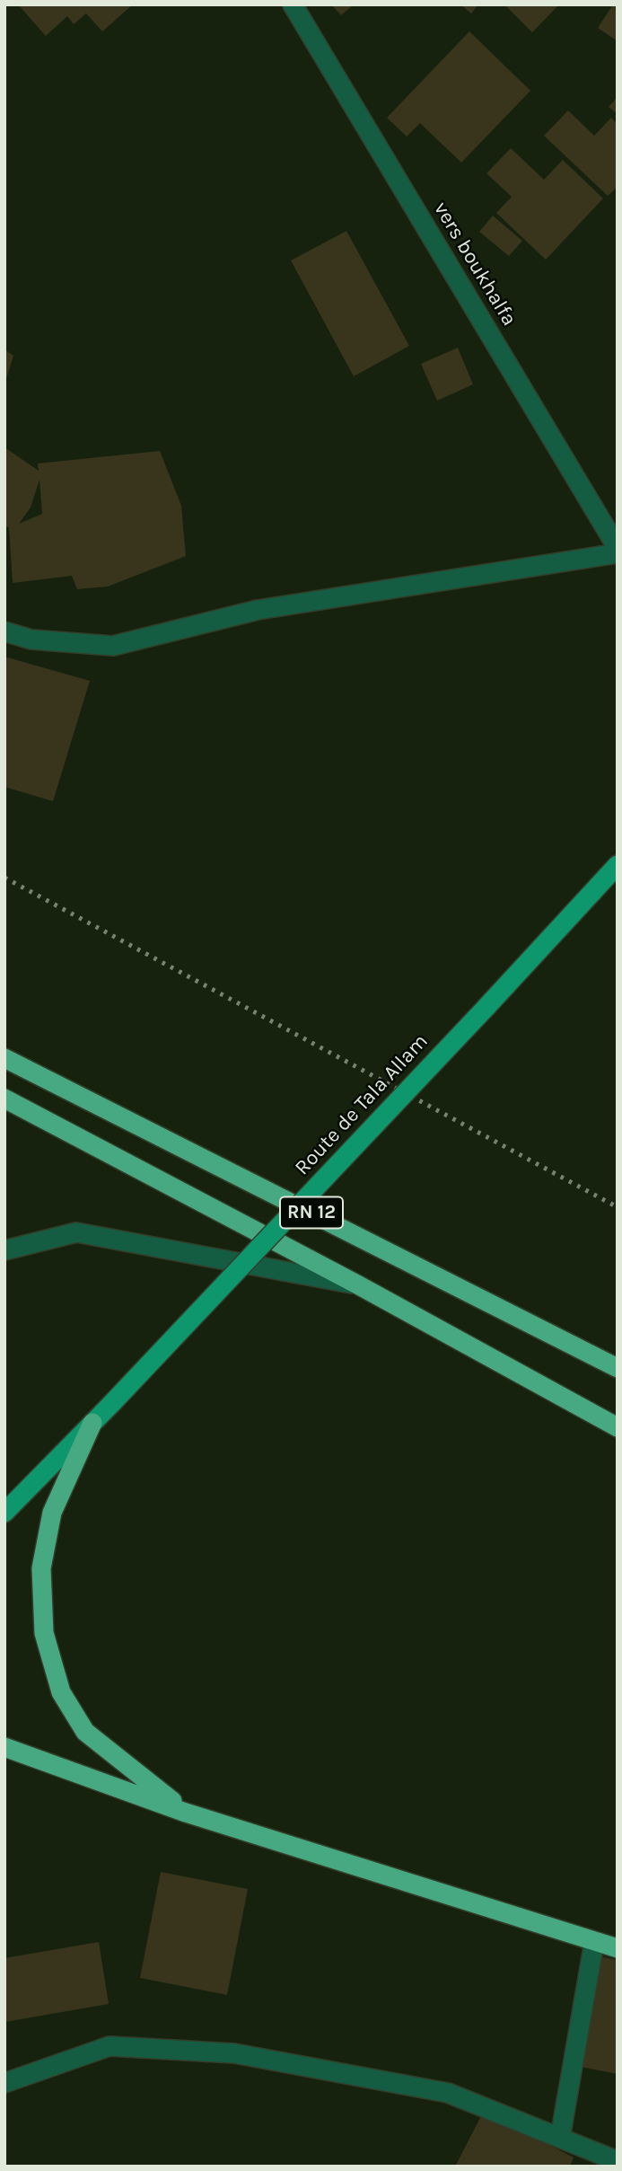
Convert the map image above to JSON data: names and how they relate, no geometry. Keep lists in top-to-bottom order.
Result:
{
  "streets": {
    "highway": ["RN 12"],
    "main road": ["Route de Tala Allam"],
    "street": ["vers boukhalfa"]
  }
}
